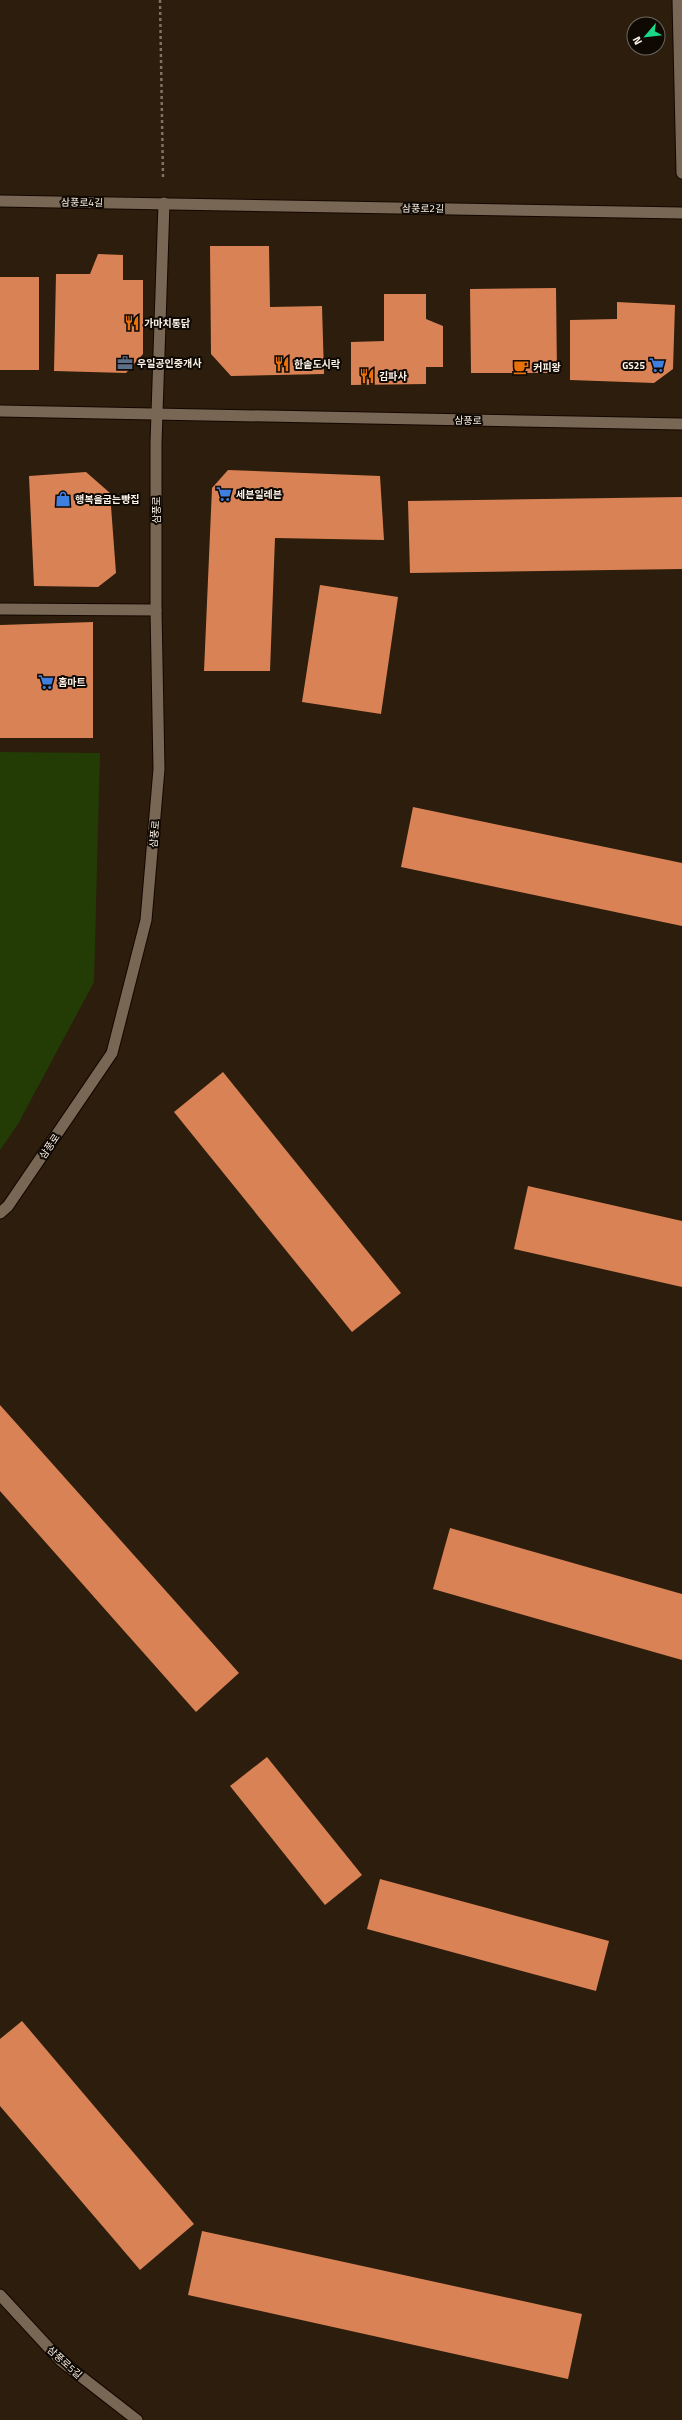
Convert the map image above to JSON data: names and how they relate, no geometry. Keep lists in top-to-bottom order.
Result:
{
  "streets": {
    "street": [
      "삼풍로4길",
      "삼풍로2길",
      "삼풍로",
      "삼풍로5길"
    ]
  },
  "crossings": [
    ["삼풍로4길", "삼풍로2길"],
    ["삼풍로4길", "삼풍로"],
    ["삼풍로2길", "삼풍로"]
  ],
  "places": {
    "restaurant": ["가마치통닭", "한솥도시락", "김파사"],
    "office": ["우일공인중개사"],
    "supermarket": ["GS25", "세븐일레븐", "홈마트"],
    "cafe": ["커피왕"],
    "shop": ["행복을굽는빵집"]
  },
  "north": "bottom left"
}
